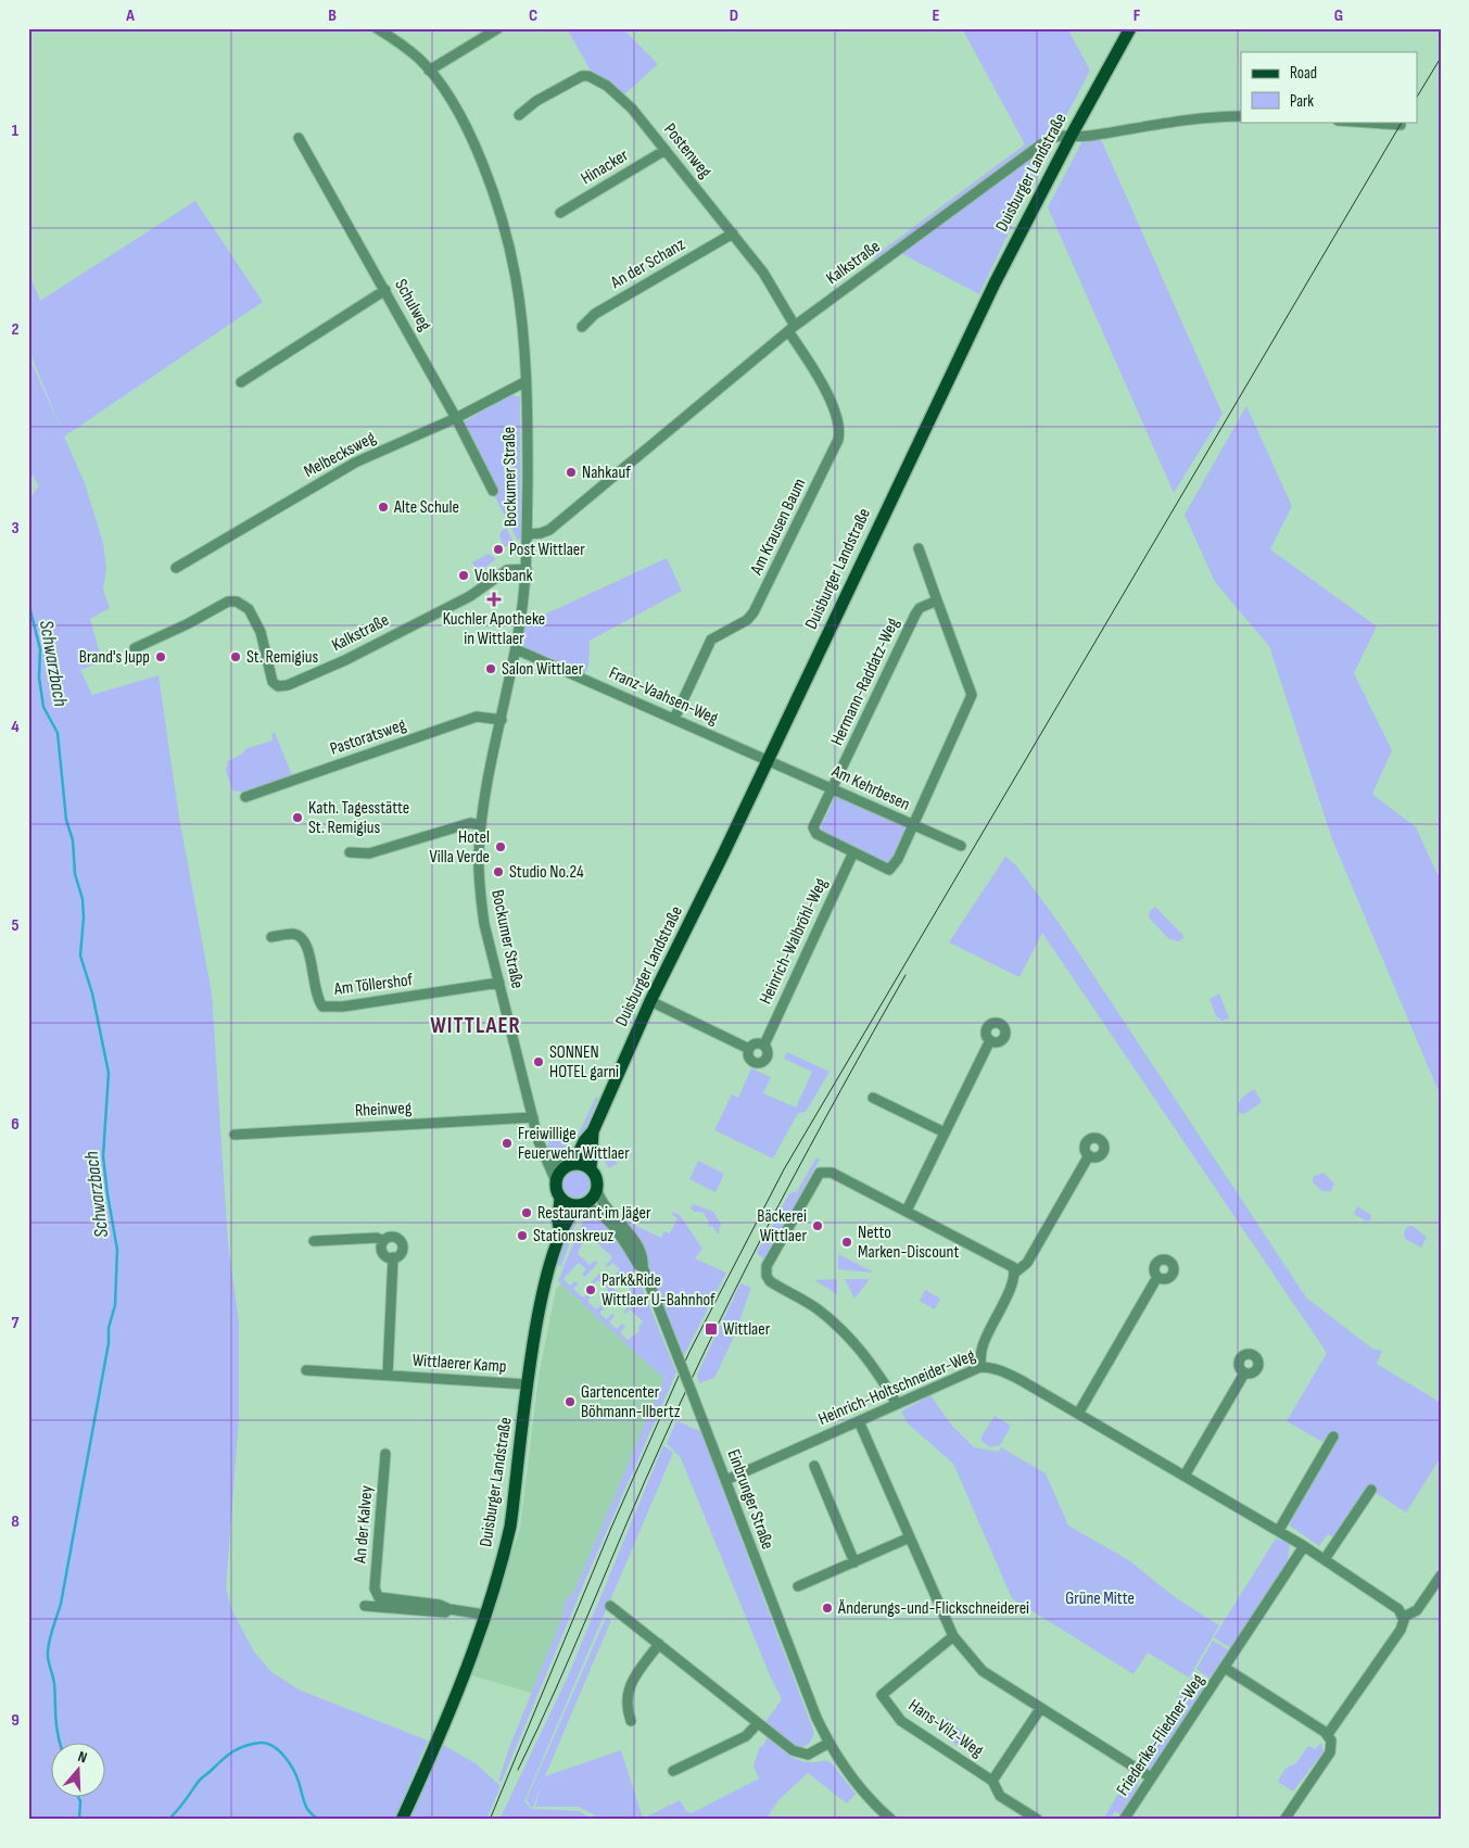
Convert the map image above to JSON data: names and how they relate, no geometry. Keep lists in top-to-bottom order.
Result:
{
  "streets": {
    "main road": ["Duisburger Landstraße"],
    "street": [
      "Postenweg",
      "Hinacker",
      "Kalkstraße",
      "An der Schanz",
      "Schulweg",
      "Melbecksweg",
      "Bockumer Straße",
      "Am Krausen Baum",
      "Hermann-Raddatz-Weg",
      "Franz-Vaahsen-Weg",
      "Pastoratsweg",
      "Am Kehrbesen",
      "Heinrich-Walbröhl-Weg",
      "Am Töllershof",
      "Rheinweg",
      "Wittlaerer Kamp",
      "Heinrich-Holtschneider-Weg",
      "Einbrunger Straße",
      "An der Kalvey",
      "Hans-Vilz-Weg",
      "Friederike-Fliedner-Weg"
    ]
  },
  "crossings": [
    ["Postenweg", "Hinacker"],
    ["Postenweg", "Kalkstraße"],
    ["Postenweg", "An der Schanz"],
    ["Postenweg", "Am Krausen Baum"],
    ["Duisburger Landstraße", "Kalkstraße"],
    ["Duisburger Landstraße", "Bockumer Straße"],
    ["Duisburger Landstraße", "Franz-Vaahsen-Weg"],
    ["Duisburger Landstraße", "Am Kehrbesen"],
    ["Duisburger Landstraße", "Heinrich-Walbröhl-Weg"],
    ["Duisburger Landstraße", "Wittlaerer Kamp"],
    ["Duisburger Landstraße", "Einbrunger Straße"],
    ["Kalkstraße", "Bockumer Straße"],
    ["Kalkstraße", "Am Krausen Baum"],
    ["Schulweg", "Melbecksweg"],
    ["Melbecksweg", "Bockumer Straße"],
    ["Bockumer Straße", "Franz-Vaahsen-Weg"],
    ["Bockumer Straße", "Pastoratsweg"],
    ["Bockumer Straße", "Am Töllershof"],
    ["Bockumer Straße", "Rheinweg"],
    ["Bockumer Straße", "Einbrunger Straße"],
    ["Am Krausen Baum", "Franz-Vaahsen-Weg"],
    ["Hermann-Raddatz-Weg", "Am Kehrbesen"],
    ["Franz-Vaahsen-Weg", "Am Kehrbesen"],
    ["Heinrich-Holtschneider-Weg", "Einbrunger Straße"],
    ["Heinrich-Holtschneider-Weg", "Friederike-Fliedner-Weg"]
  ],
  "districts": ["WITTLAER"],
  "water": ["Schwarzbach"],
  "parks": ["Grüne Mitte"],
  "places": {
    "other": [
      "Nahkauf",
      "Alte Schule",
      "Post Wittlaer",
      "Volksbank",
      "Brand's Jupp",
      "St. Remigius",
      "Salon Wittlaer",
      "Kath. Tagesstätte St. Remigius",
      "Hotel Villa Verde",
      "Studio No.24",
      "SONNEN HOTEL garni",
      "Freiwillige Feuerwehr Wittlaer",
      "Restaurant im Jäger",
      "Bäckerei Wittlaer",
      "Stationskreuz",
      "Netto Marken-Discount",
      "Park&Ride Wittlaer U-Bahnhof",
      "Gartencenter Böhmann-Ilbertz",
      "Änderungs-und-Flickschneiderei"
    ],
    "health": ["Kuchler Apotheke in Wittlaer"],
    "transit": ["Wittlaer"]
  },
  "legend": ["Road", "Park"],
  "north": "top",
  "grid": {
    "columns": [
      "A",
      "B",
      "C",
      "D",
      "E",
      "F",
      "G"
    ],
    "rows": [
      "1",
      "2",
      "3",
      "4",
      "5",
      "6",
      "7",
      "8",
      "9"
    ]
  }
}
